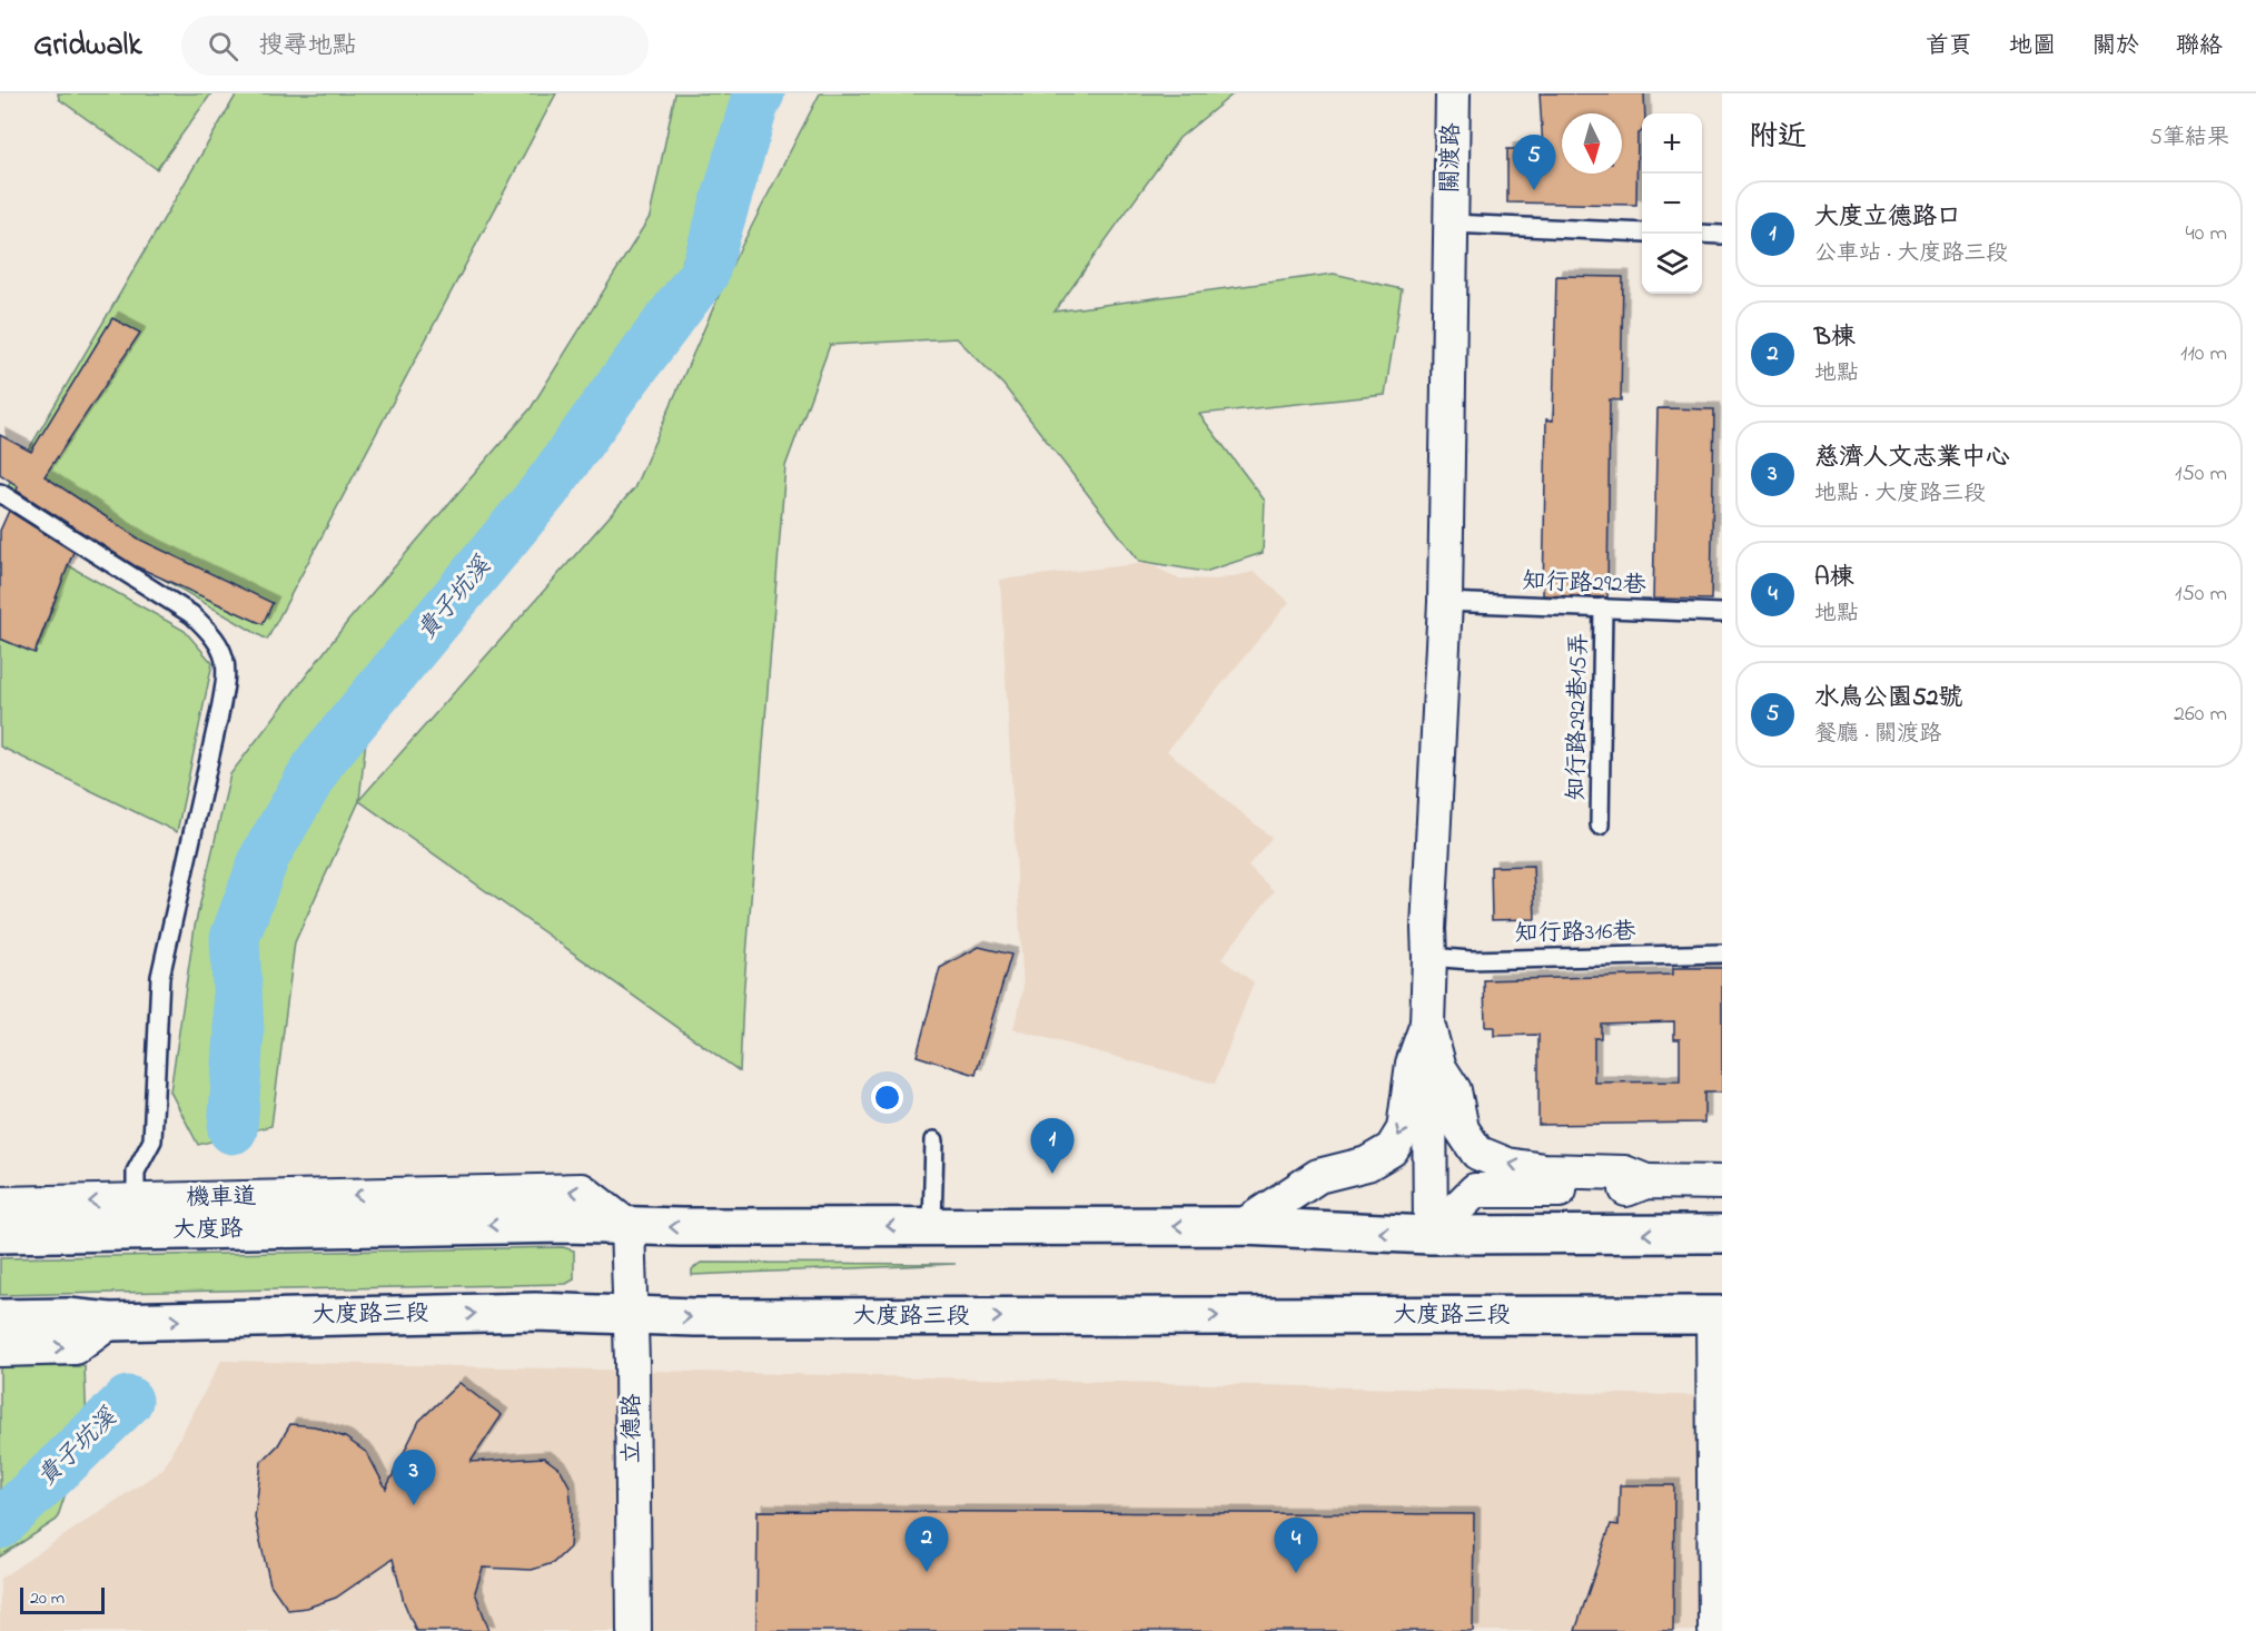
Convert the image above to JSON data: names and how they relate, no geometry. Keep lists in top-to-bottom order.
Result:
{
  "streets": {
    "main road": ["大度路", "大度路三段"],
    "street": ["關渡路", "立德路"],
    "lane": ["知行路292巷", "知行路292巷15弄", "知行路316巷"]
  },
  "crossings": [
    ["關渡路", "知行路292巷"],
    ["關渡路", "知行路316巷"],
    ["知行路292巷", "知行路292巷15弄"],
    ["大度路", "立德路"],
    ["大度路三段", "立德路"]
  ],
  "one_way": ["大度路"],
  "water": ["貴子坑溪"],
  "scale_bar": "20 m",
  "north": "bottom",
  "page": {
    "header": "Gridwalk",
    "search": "搜尋地點",
    "nav": [
      "首頁",
      "地圖",
      "關於",
      "聯絡"
    ],
    "heading": ["附近", "5筆結果"],
    "map_buttons": ["+", "−"],
    "pins": [
      "5",
      "1",
      "3",
      "2",
      "4"
    ],
    "list": [
      {
        "mark": "1",
        "name": "大度立德路口",
        "note": "公車站 · 大度路三段",
        "value": "40 m"
      },
      {
        "mark": "2",
        "name": "B棟",
        "note": "地點",
        "value": "110 m"
      },
      {
        "mark": "3",
        "name": "慈濟人文志業中心",
        "note": "地點 · 大度路三段",
        "value": "150 m"
      },
      {
        "mark": "4",
        "name": "A棟",
        "note": "地點",
        "value": "150 m"
      },
      {
        "mark": "5",
        "name": "水鳥公園52號",
        "note": "餐廳 · 關渡路",
        "value": "260 m"
      }
    ],
    "scale": "20 m"
  }
}
